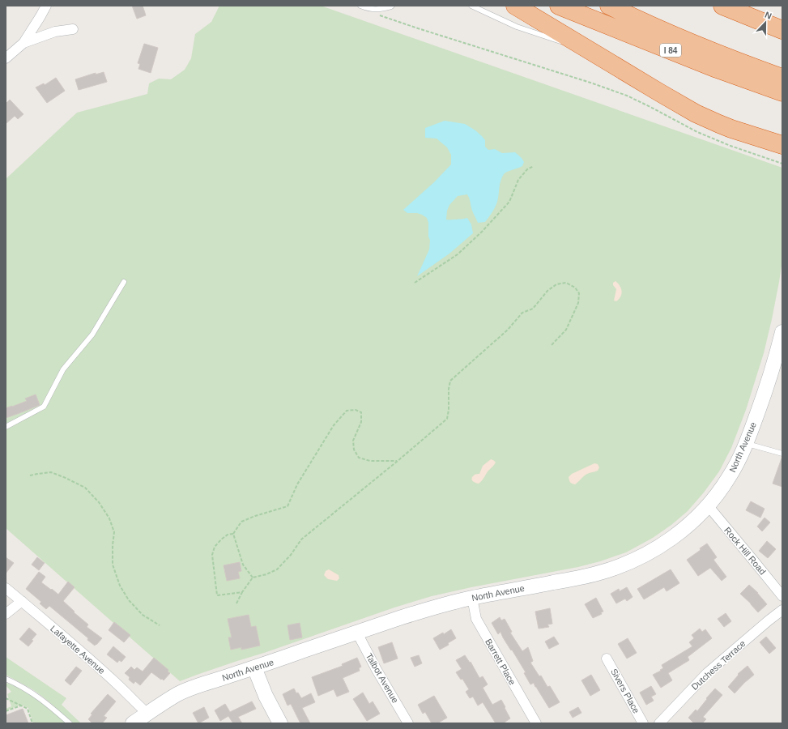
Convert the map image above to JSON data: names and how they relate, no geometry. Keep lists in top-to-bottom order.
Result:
{
  "streets": {
    "highway": ["I 84"],
    "main road": ["North Avenue"],
    "street": [
      "Rock Hill Road",
      "Lafayette Avenue",
      "Barrett Place",
      "Dutchess Terrace",
      "Talbot Avenue",
      "Sivers Place"
    ]
  },
  "crossings": [
    ["North Avenue", "Rock Hill Road"],
    ["North Avenue", "Lafayette Avenue"],
    ["North Avenue", "Barrett Place"],
    ["North Avenue", "Talbot Avenue"]
  ],
  "north": "top"
}
